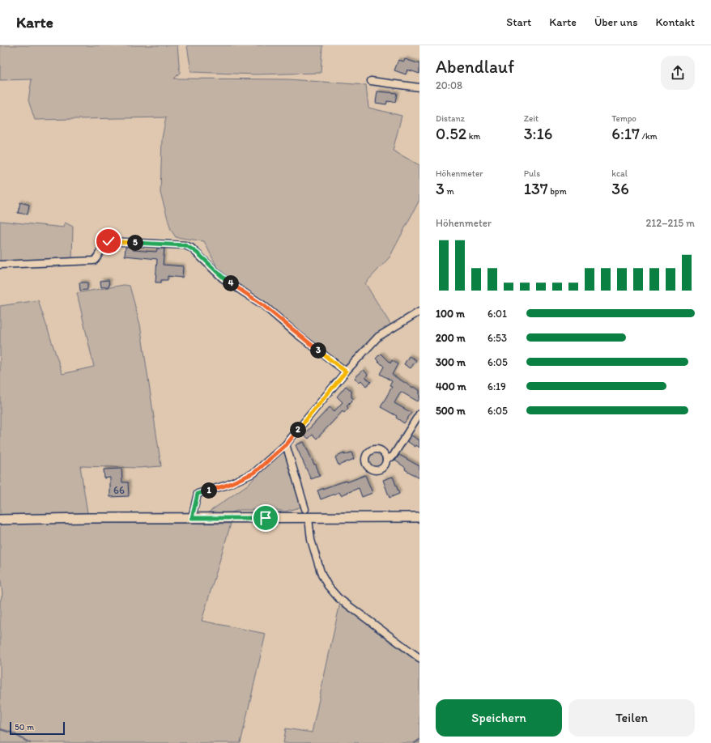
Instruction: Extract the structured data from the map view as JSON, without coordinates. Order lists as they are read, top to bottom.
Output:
{
  "house_numbers": ["66"],
  "scale_bar": "50 m",
  "page": {
    "header": "Karte",
    "nav": [
      "Start",
      "Karte",
      "Über uns",
      "Kontakt"
    ],
    "heading": ["Abendlauf", "20:08"],
    "stats": [
      ["Distanz", "0.52 km"],
      ["Zeit", "3:16"],
      ["Tempo", "6:17 /km"],
      ["Höhenmeter", "3 m"],
      ["Puls", "137 bpm"],
      ["kcal", "36"]
    ],
    "chart": ["Höhenmeter", "212–215 m"],
    "pins": [
      "5",
      "4",
      "3",
      "2",
      "1"
    ],
    "list": [
      {
        "name": "100 m",
        "note": "6:01"
      },
      {
        "name": "200 m",
        "note": "6:53"
      },
      {
        "name": "300 m",
        "note": "6:05"
      },
      {
        "name": "400 m",
        "note": "6:19"
      },
      {
        "name": "500 m",
        "note": "6:05"
      }
    ],
    "buttons": ["Speichern", "Teilen"],
    "scale": "50 m"
  }
}
